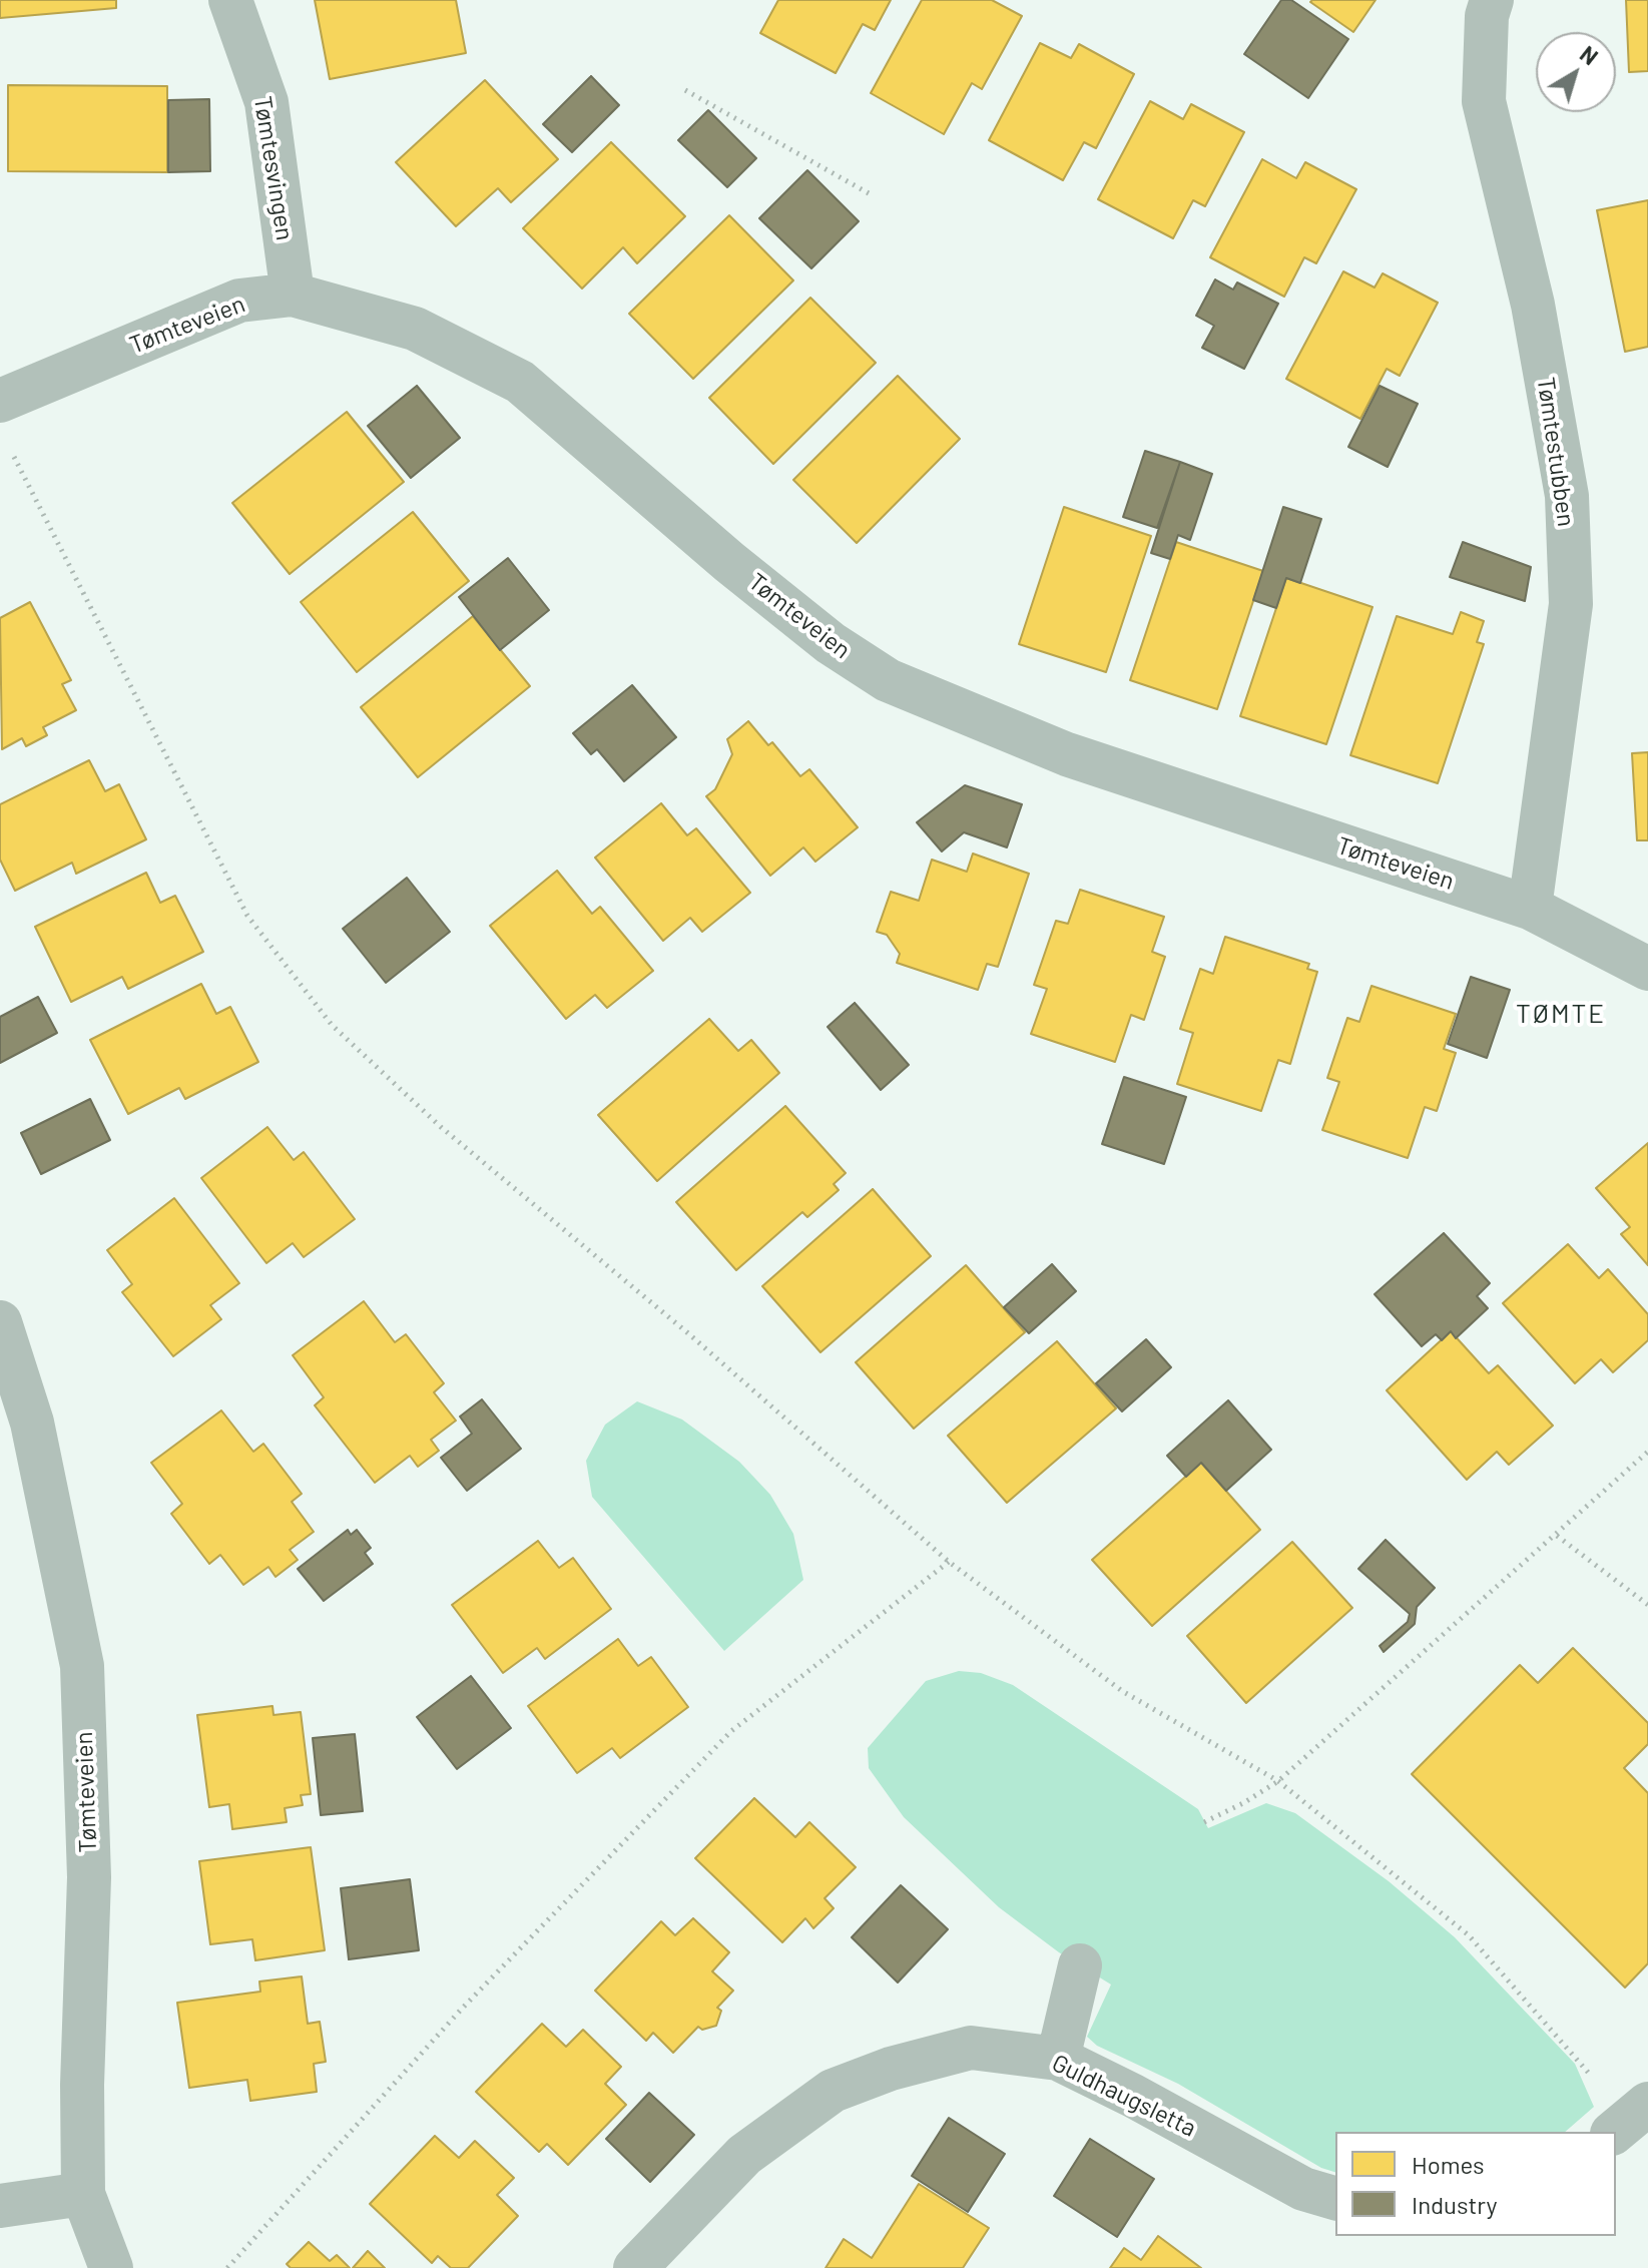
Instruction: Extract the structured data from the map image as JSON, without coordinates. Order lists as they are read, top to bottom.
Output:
{
  "streets": {
    "street": [
      "Tømtesvingen",
      "Tømteveien",
      "Tømtestubben",
      "Guldhaugsletta"
    ]
  },
  "crossings": [
    ["Tømtesvingen", "Tømteveien"],
    ["Tømteveien", "Tømtestubben"]
  ],
  "districts": ["TØMTE"],
  "legend": ["Homes", "Industry"],
  "north": "top right"
}
